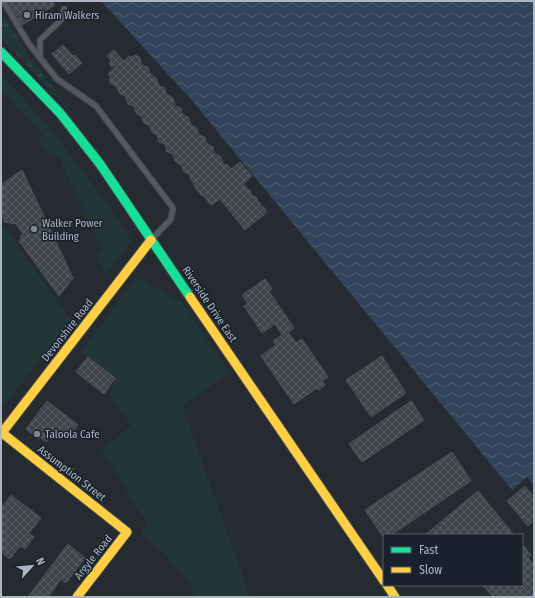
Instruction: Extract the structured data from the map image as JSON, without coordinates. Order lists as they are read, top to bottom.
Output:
{
  "streets": {
    "main road": [
      "Riverside Drive East",
      "Devonshire Road",
      "Assumption Street",
      "Argyle Road"
    ]
  },
  "crossings": [
    ["Riverside Drive East", "Devonshire Road"],
    ["Devonshire Road", "Assumption Street"],
    ["Assumption Street", "Argyle Road"]
  ],
  "places": ["Hiram Walkers", "Walker Power Building", "Taloola Cafe"],
  "legend": ["Fast", "Slow"],
  "north": "top right"
}
